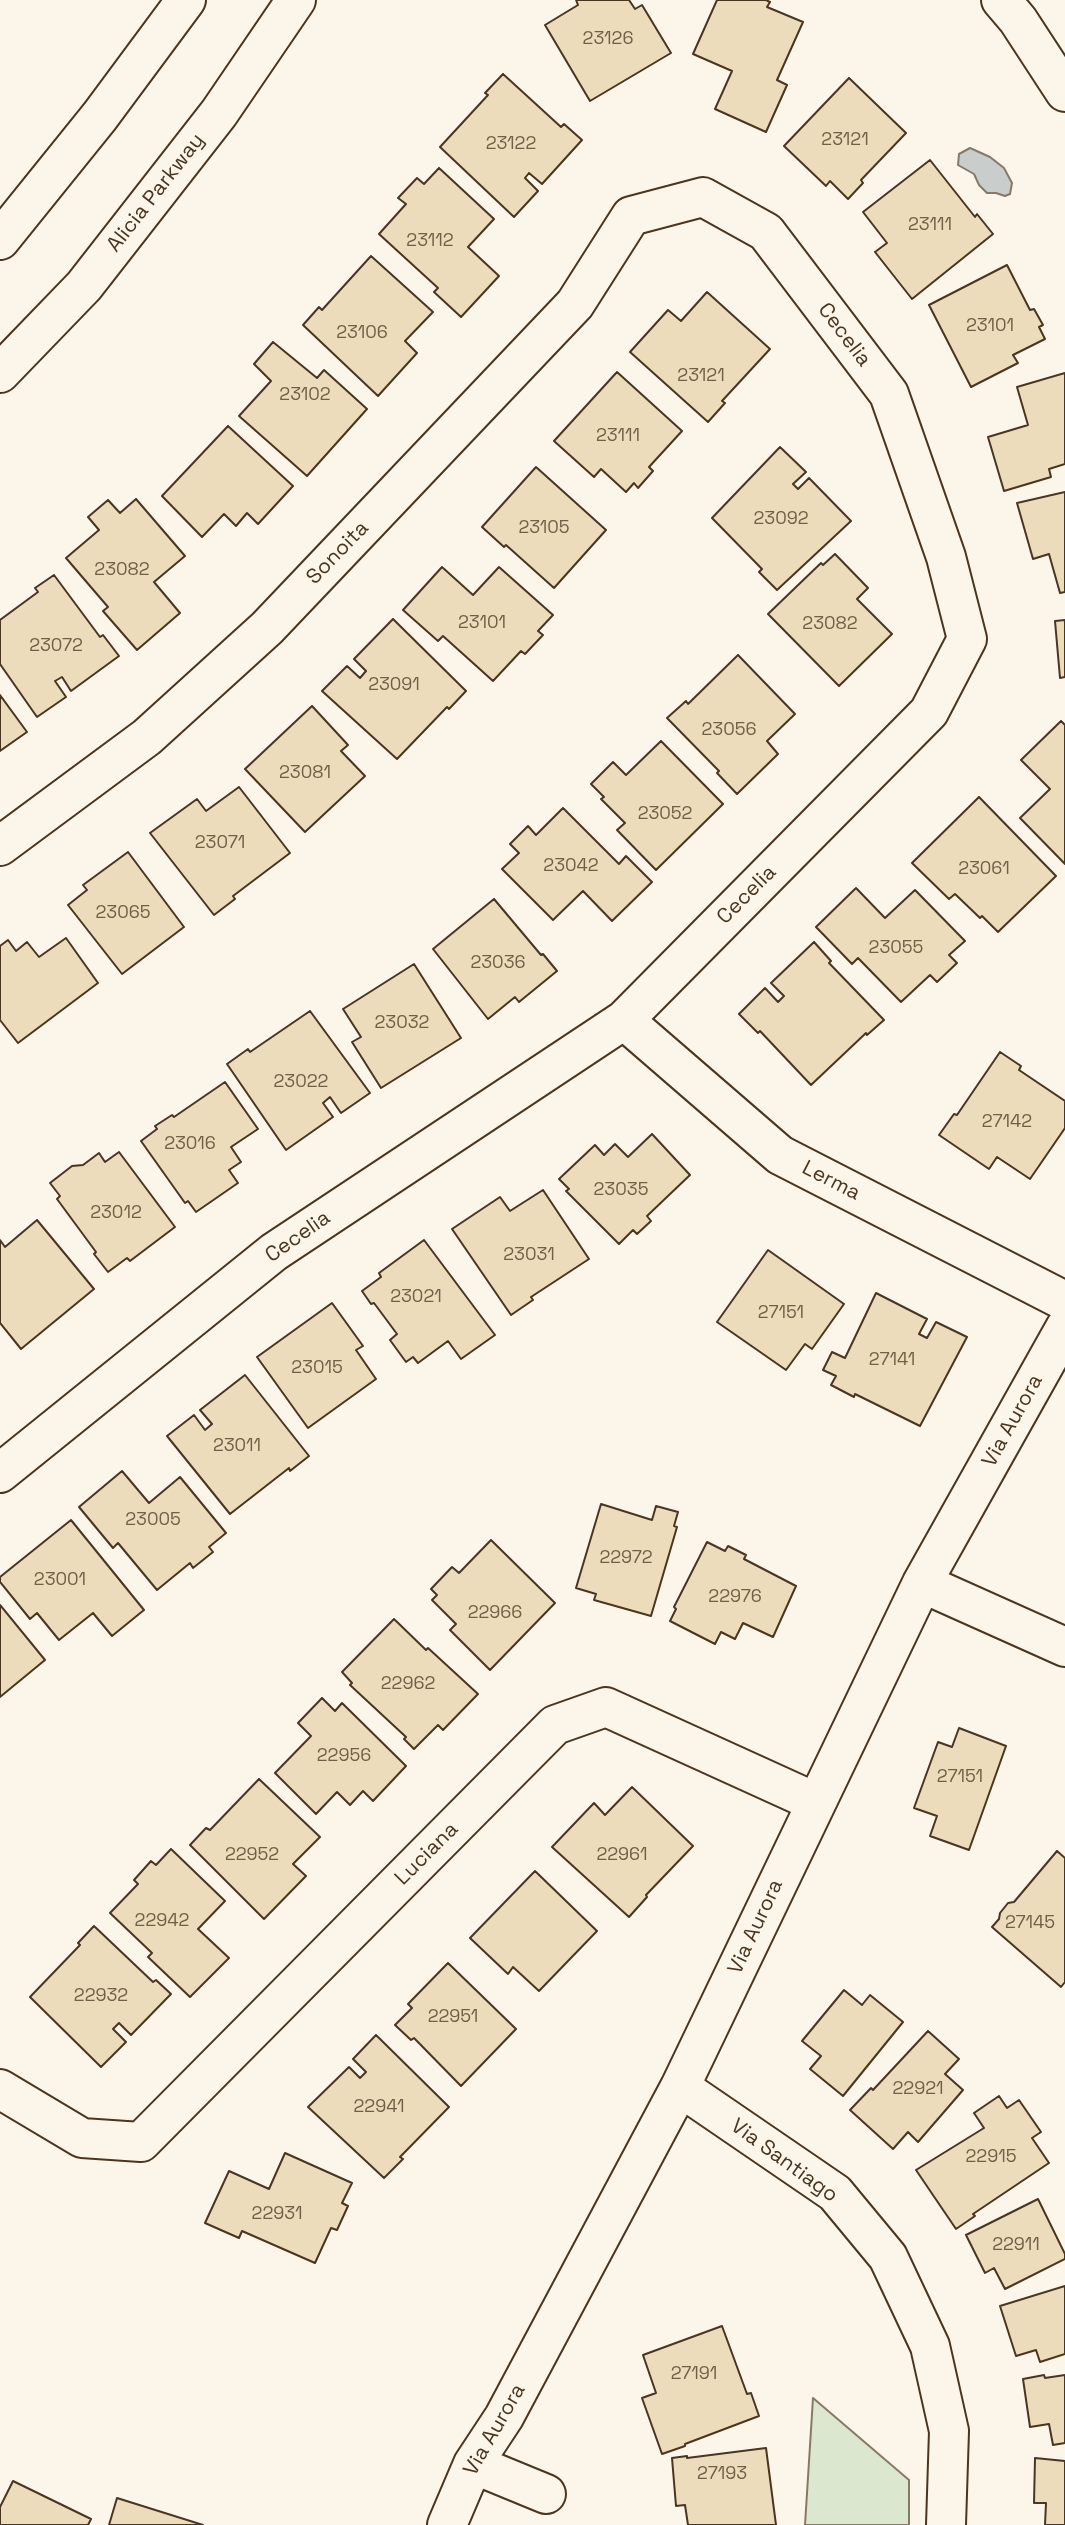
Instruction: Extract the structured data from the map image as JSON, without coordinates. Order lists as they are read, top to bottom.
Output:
{
  "streets": {
    "street": [
      "Alicia Parkway",
      "Cecelia",
      "Sonoita",
      "Lerma",
      "Via Aurora",
      "Luciana",
      "Via Santiago"
    ]
  },
  "crossings": [
    ["Cecelia", "Sonoita"],
    ["Cecelia", "Lerma"],
    ["Via Aurora", "Luciana"],
    ["Via Aurora", "Via Santiago"]
  ],
  "house_numbers": [
    "23126",
    "23121",
    "23122",
    "23111",
    "23112",
    "23101",
    "23106",
    "23121",
    "23102",
    "23111",
    "23092",
    "23105",
    "23082",
    "23101",
    "23082",
    "23072",
    "23091",
    "23056",
    "23081",
    "23052",
    "23071",
    "23042",
    "23061",
    "23065",
    "23055",
    "23036",
    "23032",
    "23022",
    "27142",
    "23016",
    "23035",
    "23012",
    "23031",
    "23021",
    "27151",
    "27141",
    "23015",
    "23011",
    "23005",
    "22972",
    "23001",
    "22976",
    "22966",
    "22962",
    "22956",
    "27151",
    "22952",
    "22961",
    "22942",
    "27145",
    "22932",
    "22951",
    "22921",
    "22941",
    "22915",
    "22931",
    "22911",
    "27191",
    "27193"
  ]
}
